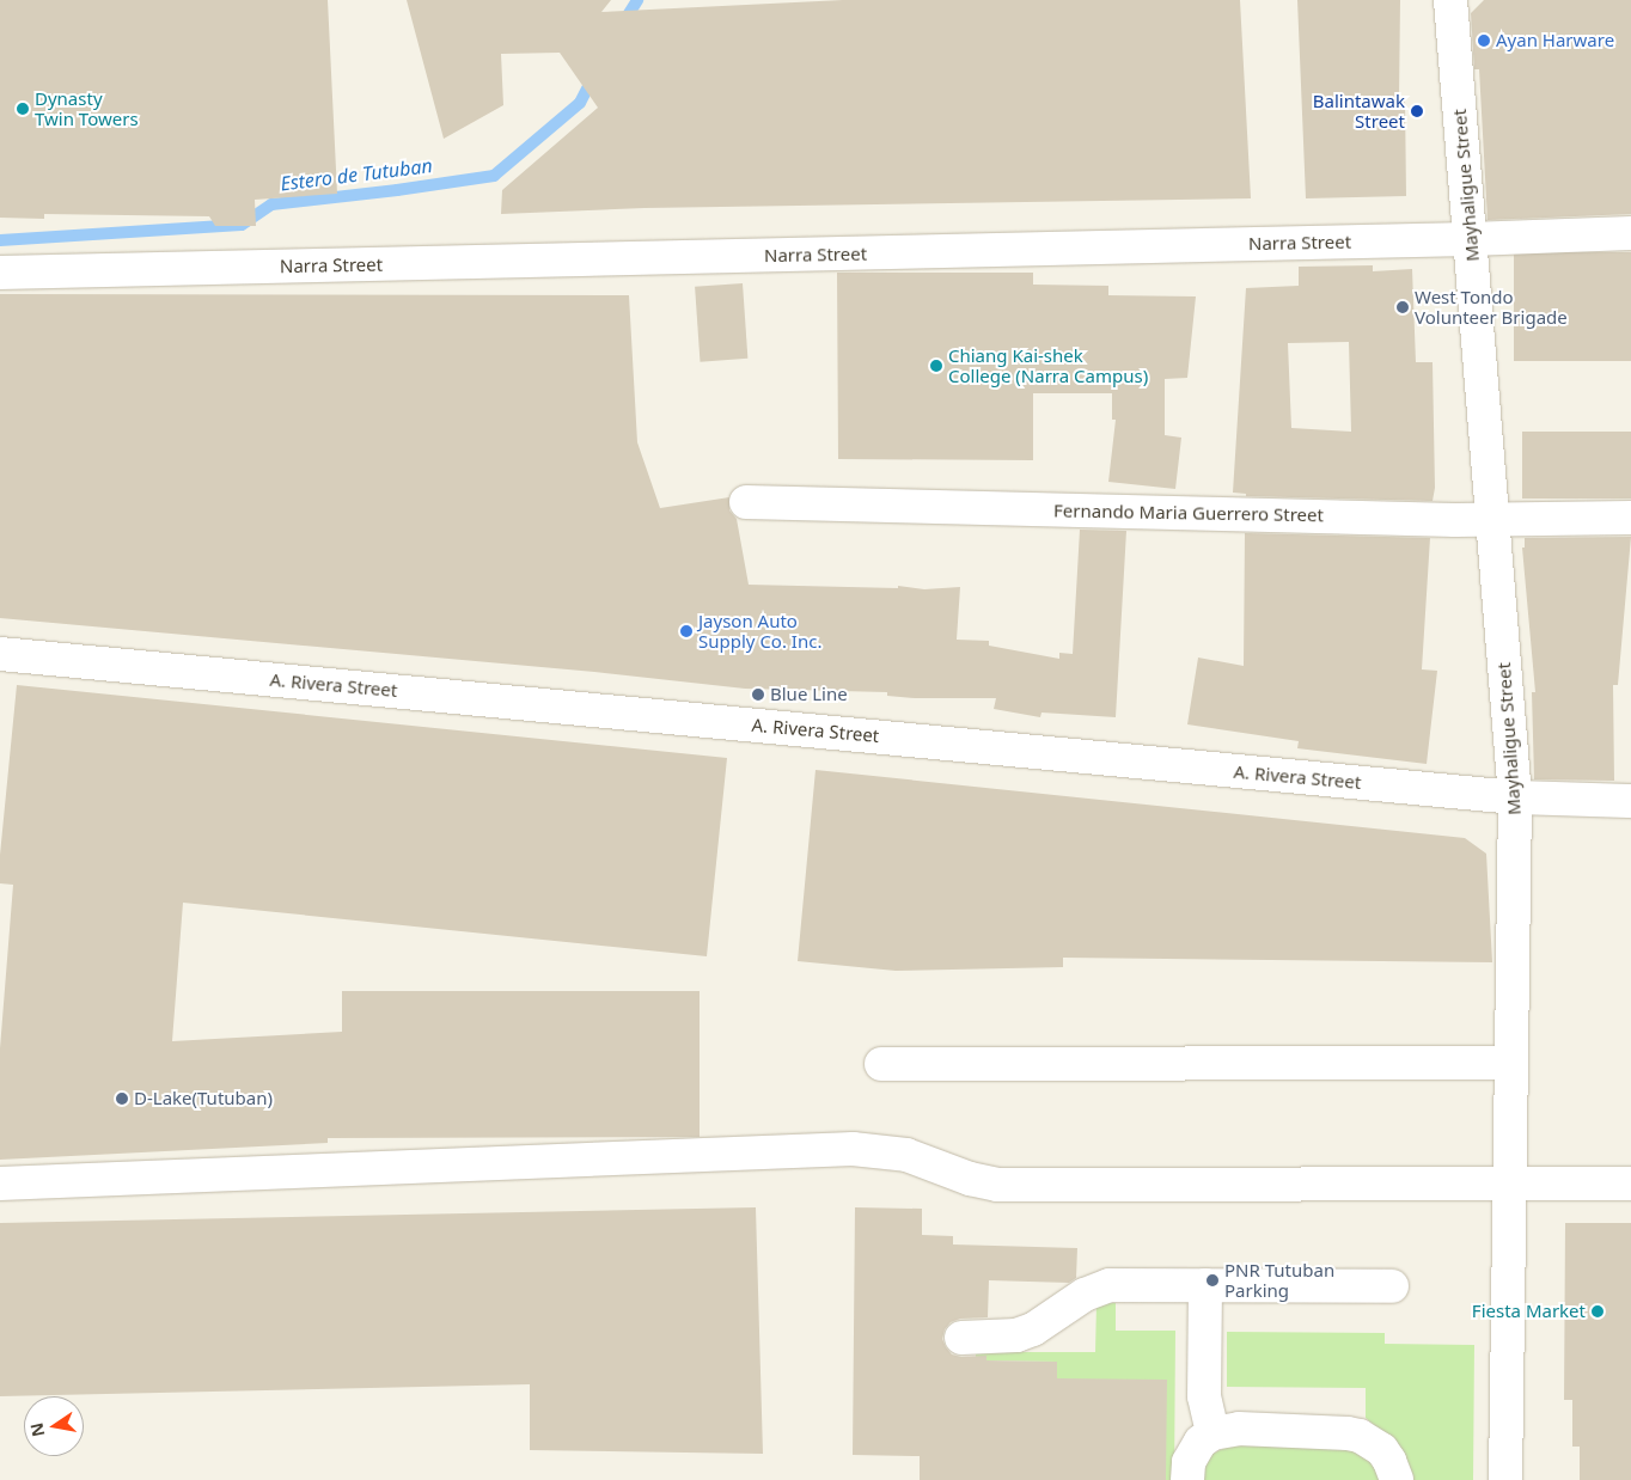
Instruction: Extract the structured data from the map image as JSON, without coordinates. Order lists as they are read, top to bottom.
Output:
{
  "streets": {
    "street": [
      "Mayhaligue Street",
      "Narra Street",
      "Fernando Maria Guerrero Street",
      "A. Rivera Street"
    ]
  },
  "crossings": [
    ["Mayhaligue Street", "Narra Street"],
    ["Mayhaligue Street", "Fernando Maria Guerrero Street"],
    ["Mayhaligue Street", "A. Rivera Street"]
  ],
  "water": ["Estero de Tutuban"],
  "places": [
    "Ayan Harware",
    "Dynasty Twin Towers",
    "Balintawak Street",
    "West Tondo Volunteer Brigade",
    "Chiang Kai-shek College (Narra Campus)",
    "Jayson Auto Supply Co. Inc.",
    "Blue Line",
    "D-Lake(Tutuban)",
    "PNR Tutuban Parking",
    "Fiesta Market"
  ],
  "north": "left"
}
